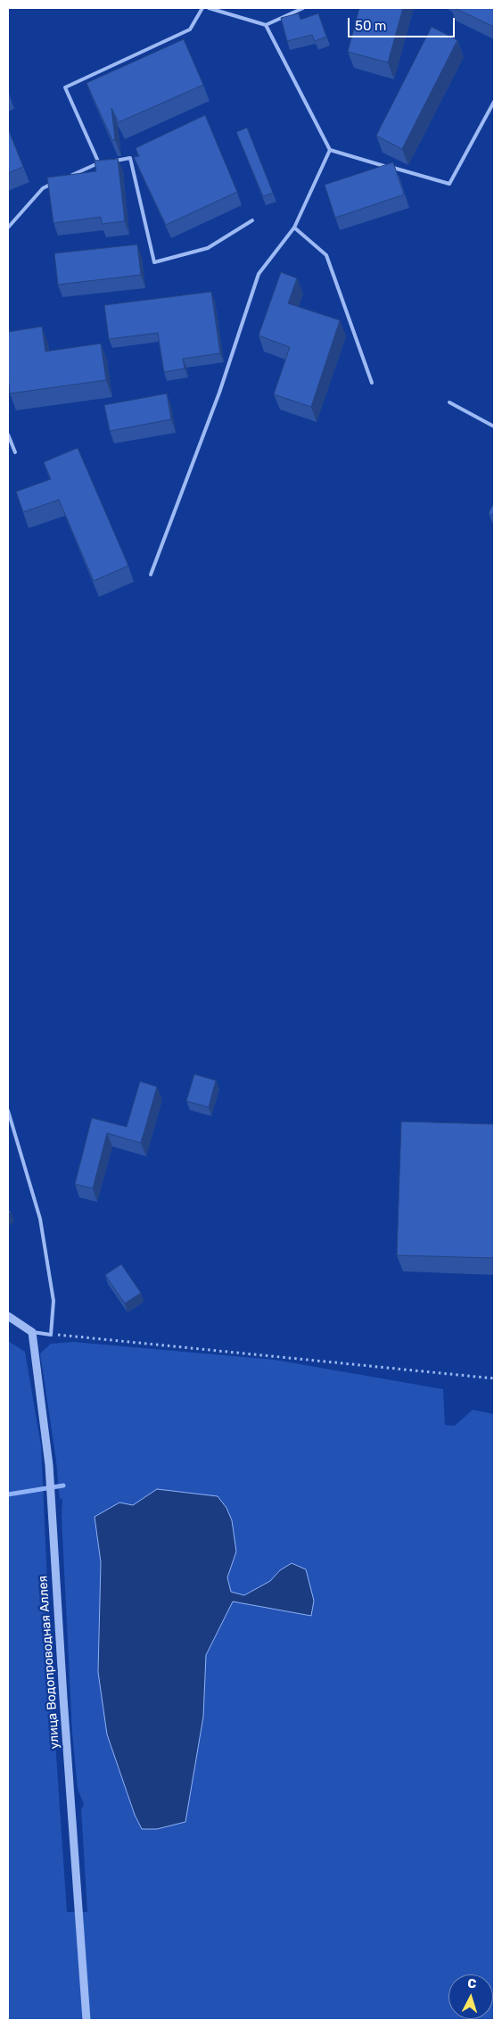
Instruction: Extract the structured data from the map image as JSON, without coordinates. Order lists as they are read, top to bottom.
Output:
{
  "streets": {
    "street": ["улица Водопроводная Аллея"]
  },
  "scale_bar": "50 m",
  "north": "top"
}
